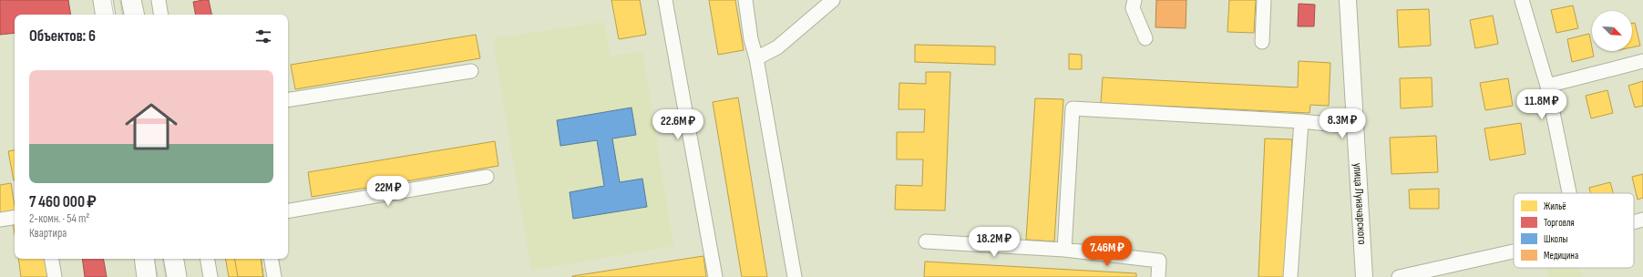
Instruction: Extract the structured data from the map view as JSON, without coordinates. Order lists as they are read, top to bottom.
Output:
{
  "streets": {
    "street": ["улица Луначарского"]
  },
  "legend": [
    "Жильё",
    "Торговля",
    "Школы",
    "Медицина"
  ],
  "north": "bottom right",
  "page": {
    "heading": "Объектов: 6",
    "list": [
      {
        "name": "7 460 000 ₽",
        "note": "2-комн. · 54 m² · Квартира"
      }
    ],
    "price": [
      "11.8M ₽",
      "8.3M ₽",
      "22.6M ₽",
      "22M ₽",
      "18.2M ₽",
      "7.46M ₽"
    ]
  }
}
